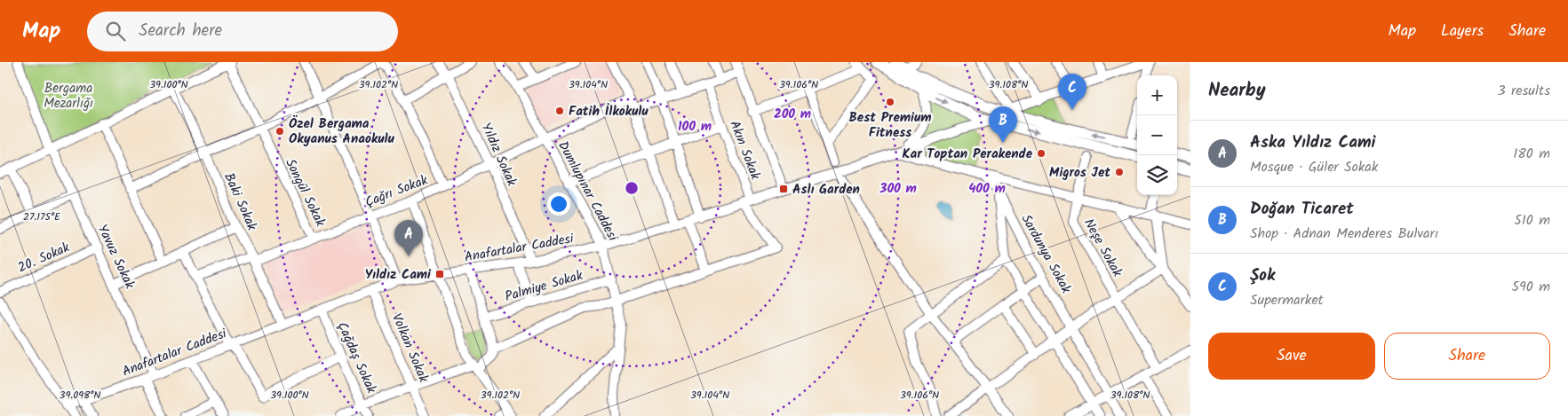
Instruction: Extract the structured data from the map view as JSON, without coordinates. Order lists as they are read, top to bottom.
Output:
{
  "streets": {
    "street": [
      "Akın Sokak",
      "Yıldız Sokak",
      "Çağrı Sokak",
      "Dumlupınar Caddesi",
      "Songül Sokak",
      "Baki Sokak",
      "Anafartalar Caddesi",
      "Neşe Sokak",
      "Sardunya Sokak",
      "Yavuz Sokak",
      "20. Sokak",
      "Palmiye Sokak",
      "Volkan Sokak",
      "Çağdaş Sokak"
    ]
  },
  "crossings": [
    ["Akın Sokak", "Anafartalar Caddesi"],
    ["Yıldız Sokak", "Çağrı Sokak"],
    ["Yıldız Sokak", "Anafartalar Caddesi"],
    ["Çağrı Sokak", "Dumlupınar Caddesi"],
    ["Çağrı Sokak", "Songül Sokak"],
    ["Çağrı Sokak", "Baki Sokak"],
    ["Dumlupınar Caddesi", "Anafartalar Caddesi"],
    ["Dumlupınar Caddesi", "Palmiye Sokak"],
    ["Baki Sokak", "Anafartalar Caddesi"],
    ["Anafartalar Caddesi", "Yavuz Sokak"],
    ["Anafartalar Caddesi", "Volkan Sokak"],
    ["Anafartalar Caddesi", "Çağdaş Sokak"],
    ["Yavuz Sokak", "20. Sokak"]
  ],
  "parks": ["Bergama Mezarlığı"],
  "places": {
    "other": [
      "Best Premium Fitness",
      "Fatih İlkokulu",
      "Özel Bergama Okyanus Anaokulu",
      "Kar Toptan Perakende",
      "Migros Jet"
    ],
    "transit": ["Aslı Garden", "Yıldız Cami"]
  },
  "page": {
    "header": "Map",
    "search": "Search here",
    "nav": ["Map", "Layers", "Share"],
    "heading": ["Nearby", "3 results"],
    "pins": ["C", "B", "A"],
    "map_buttons": ["+", "−"],
    "list": [
      {
        "mark": "A",
        "name": "Aska Yıldız Cami",
        "note": "Mosque · Güler Sokak",
        "value": "180 m"
      },
      {
        "mark": "B",
        "name": "Doğan Ticaret",
        "note": "Shop · Adnan Menderes Bulvarı",
        "value": "510 m"
      },
      {
        "mark": "C",
        "name": "Şok",
        "note": "Supermarket",
        "value": "590 m"
      }
    ],
    "buttons": ["Save", "Share"]
  },
  "coordinates": [
    "39.106°N",
    "39.100°N",
    "39.102°N",
    "39.104°N",
    "39.108°N",
    "27.175°E",
    "39.098°N"
  ],
  "rings": [
    "200 m",
    "100 m",
    "300 m",
    "400 m"
  ]
}
